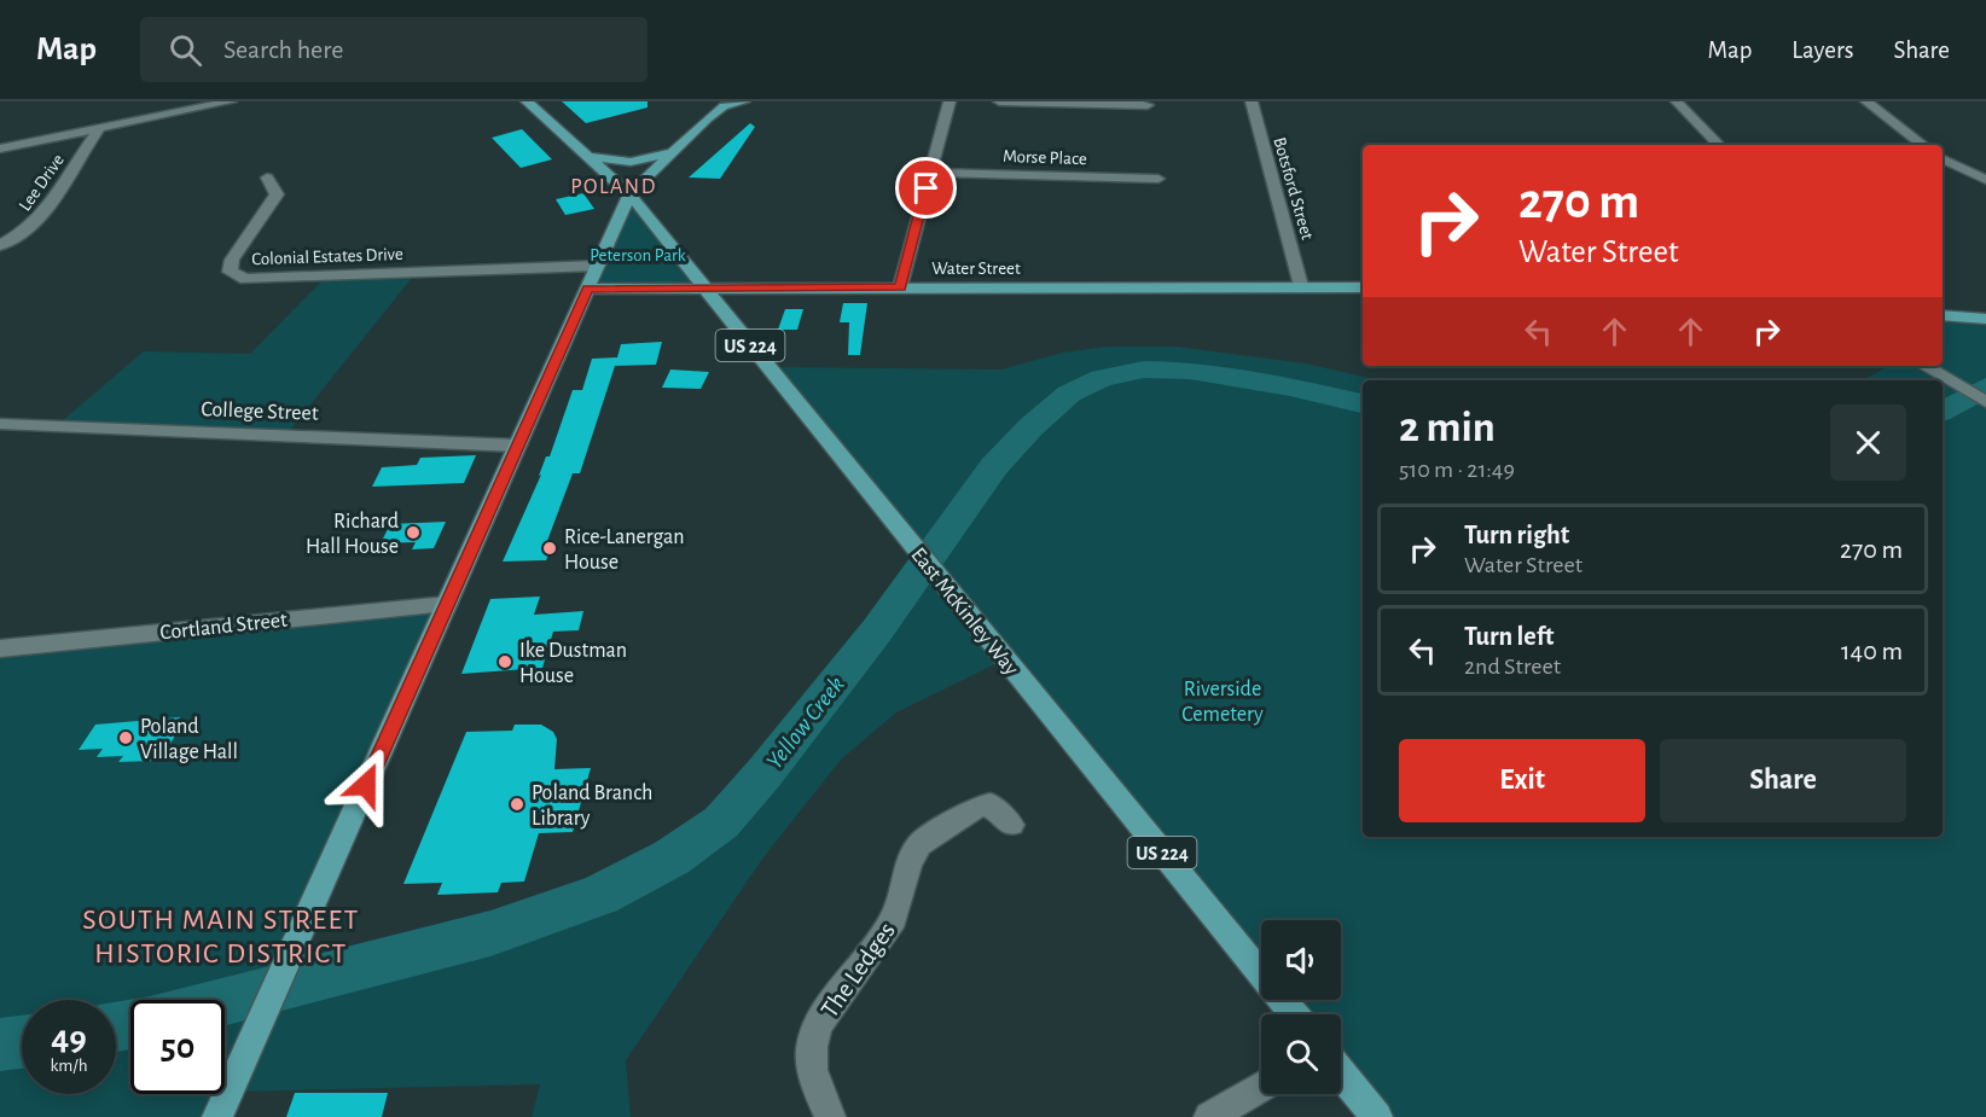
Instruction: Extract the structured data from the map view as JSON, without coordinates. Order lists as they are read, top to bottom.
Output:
{
  "streets": {
    "main road": ["Water Street", "US 224", "East McKinley Way"],
    "street": [
      "Morse Place",
      "Lee Drive",
      "Botsford Street",
      "Colonial Estates Drive",
      "College Street",
      "Cortland Street",
      "The Ledges"
    ]
  },
  "crossings": [
    ["Botsford Street", "Water Street"],
    ["Colonial Estates Drive", "Water Street"],
    ["Water Street", "East McKinley Way"],
    ["US 224", "East McKinley Way"]
  ],
  "districts": ["POLAND", "SOUTH MAIN STREET HISTORIC DISTRICT"],
  "water": ["Yellow Creek"],
  "parks": ["Peterson Park", "Riverside Cemetery"],
  "places": [
    "Richard Hall House",
    "Rice-Lanergan House",
    "Ike Dustman House",
    "Poland Village Hall",
    "Poland Branch Library"
  ],
  "page": {
    "header": "Map",
    "search": "Search here",
    "nav": ["Map", "Layers", "Share"],
    "turn": ["270 m", "Water Street"],
    "heading": ["2 min", "510 m · 21:49"],
    "list": [
      {
        "name": "Turn right",
        "note": "Water Street",
        "value": "270 m"
      },
      {
        "name": "Turn left",
        "note": "2nd Street",
        "value": "140 m"
      }
    ],
    "buttons": ["Exit", "Share"],
    "speed": "49 km/h",
    "limit": "50"
  }
}
